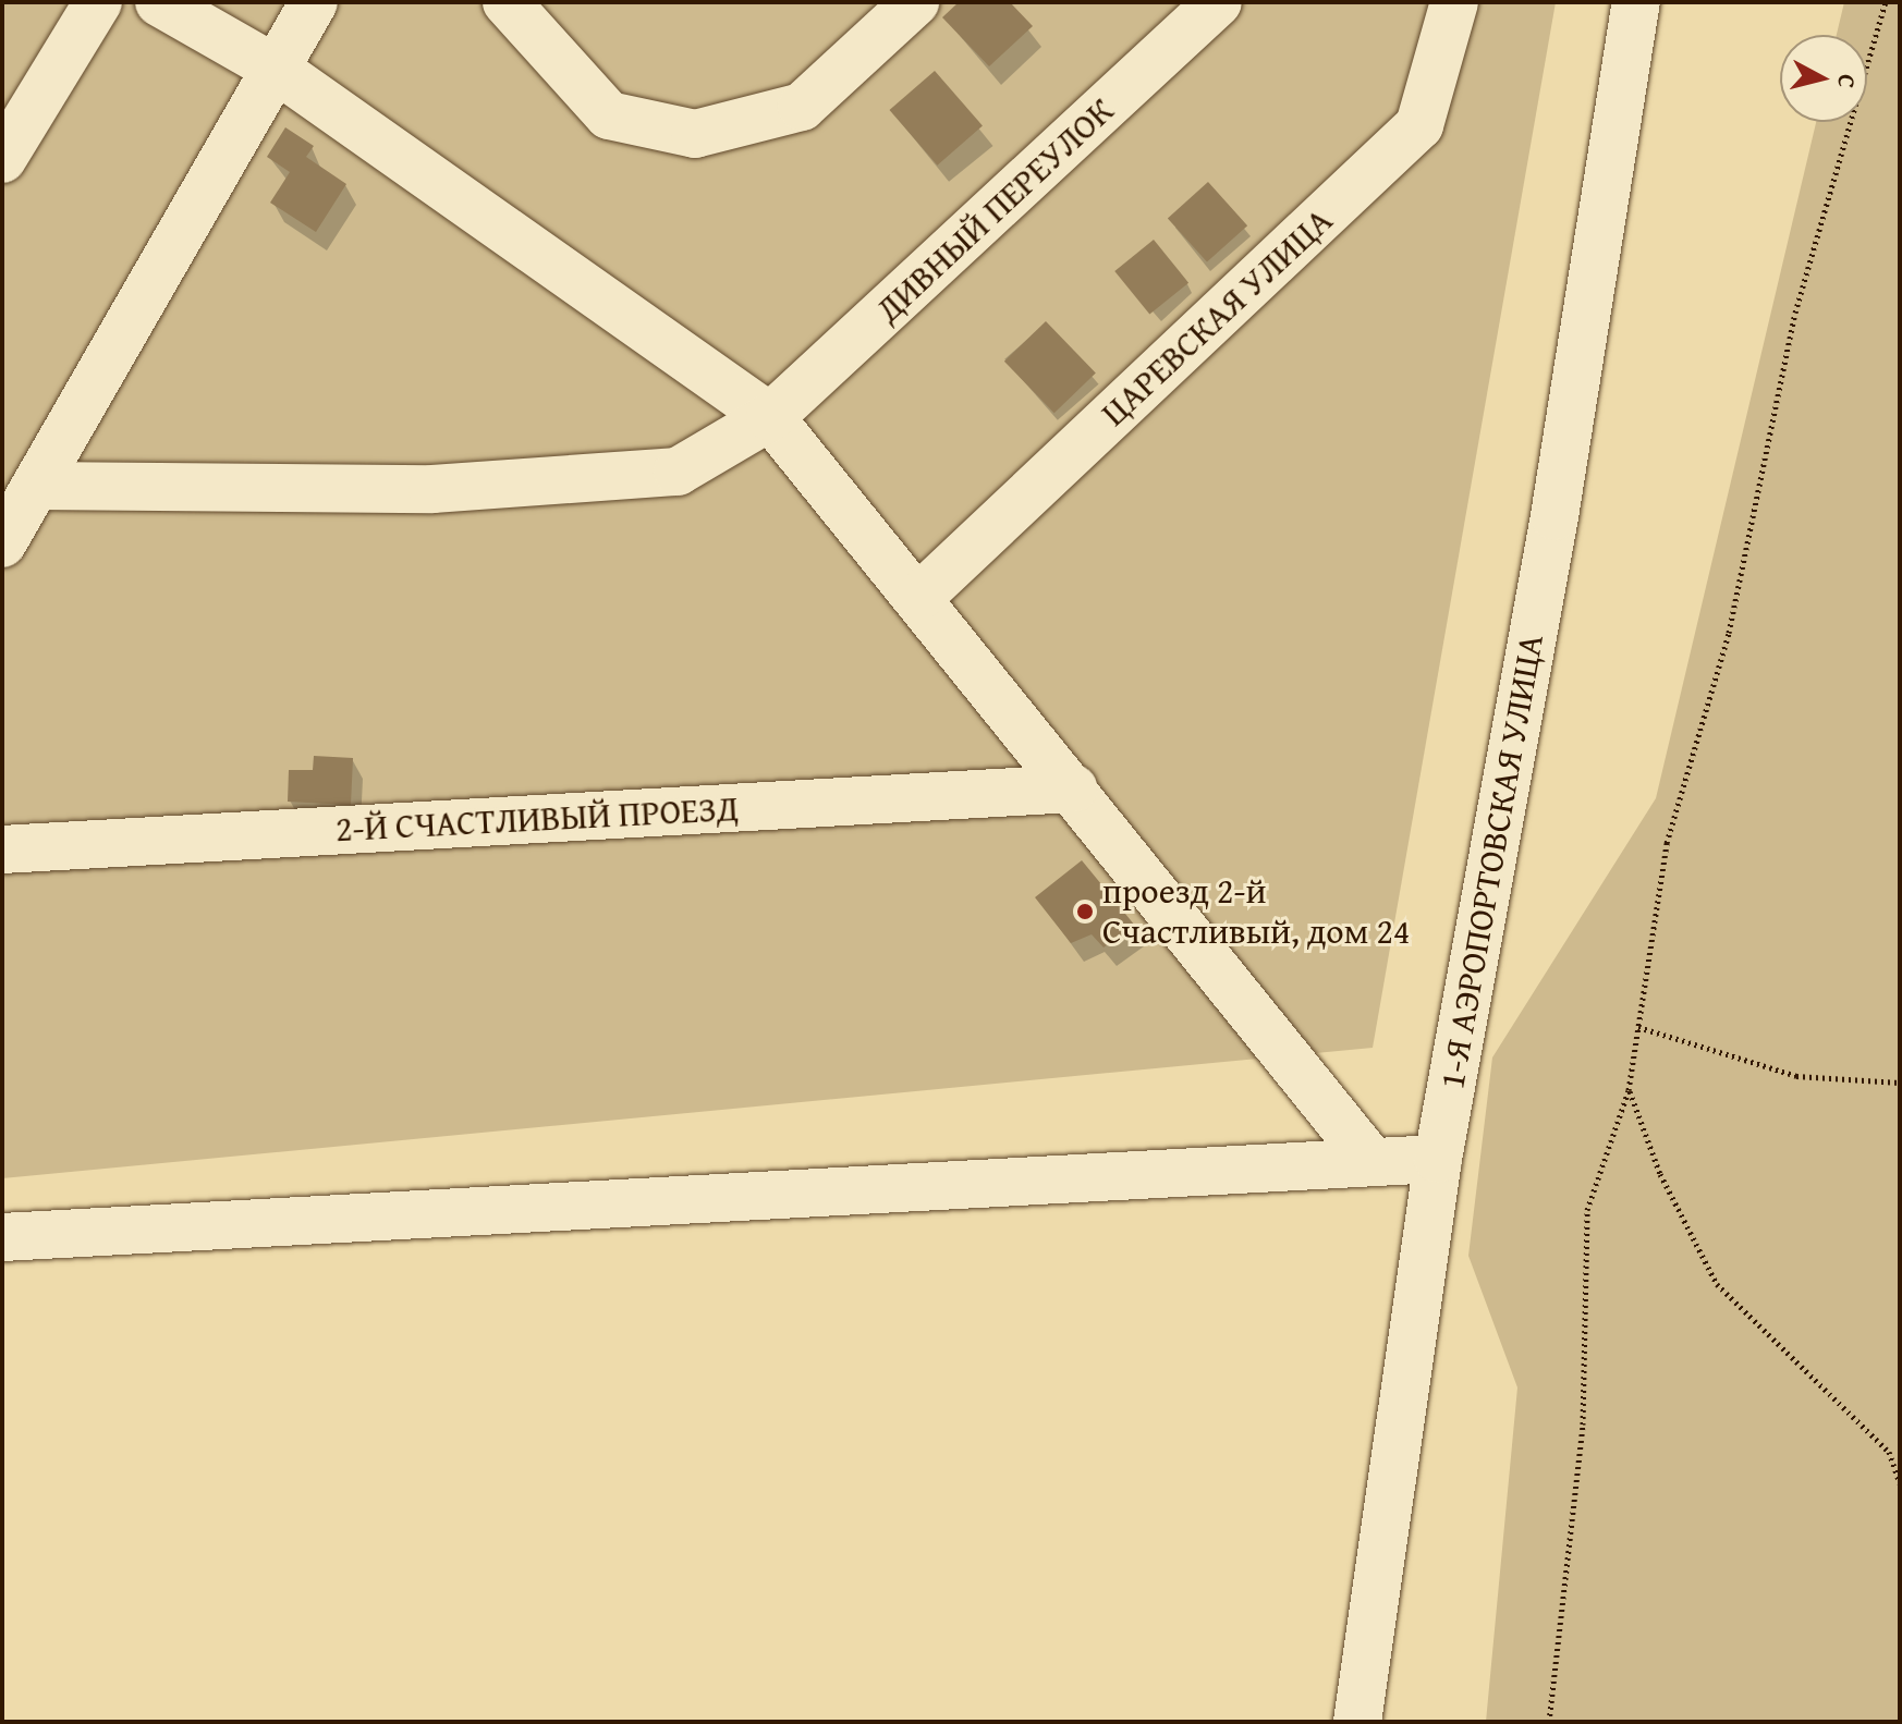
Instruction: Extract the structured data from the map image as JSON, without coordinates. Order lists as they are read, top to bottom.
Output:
{
  "streets": {
    "street": [
      "ДИВНЫЙ ПЕРЕУЛОК",
      "ЦАРЕВСКАЯ УЛИЦА",
      "2-Й СЧАСТЛИВЫЙ ПРОЕЗД",
      "1-Я АЭРОПОРТОВСКАЯ УЛИЦА"
    ]
  },
  "places": ["проезд 2-й Счастливый, дом 24"],
  "north": "right"
}
